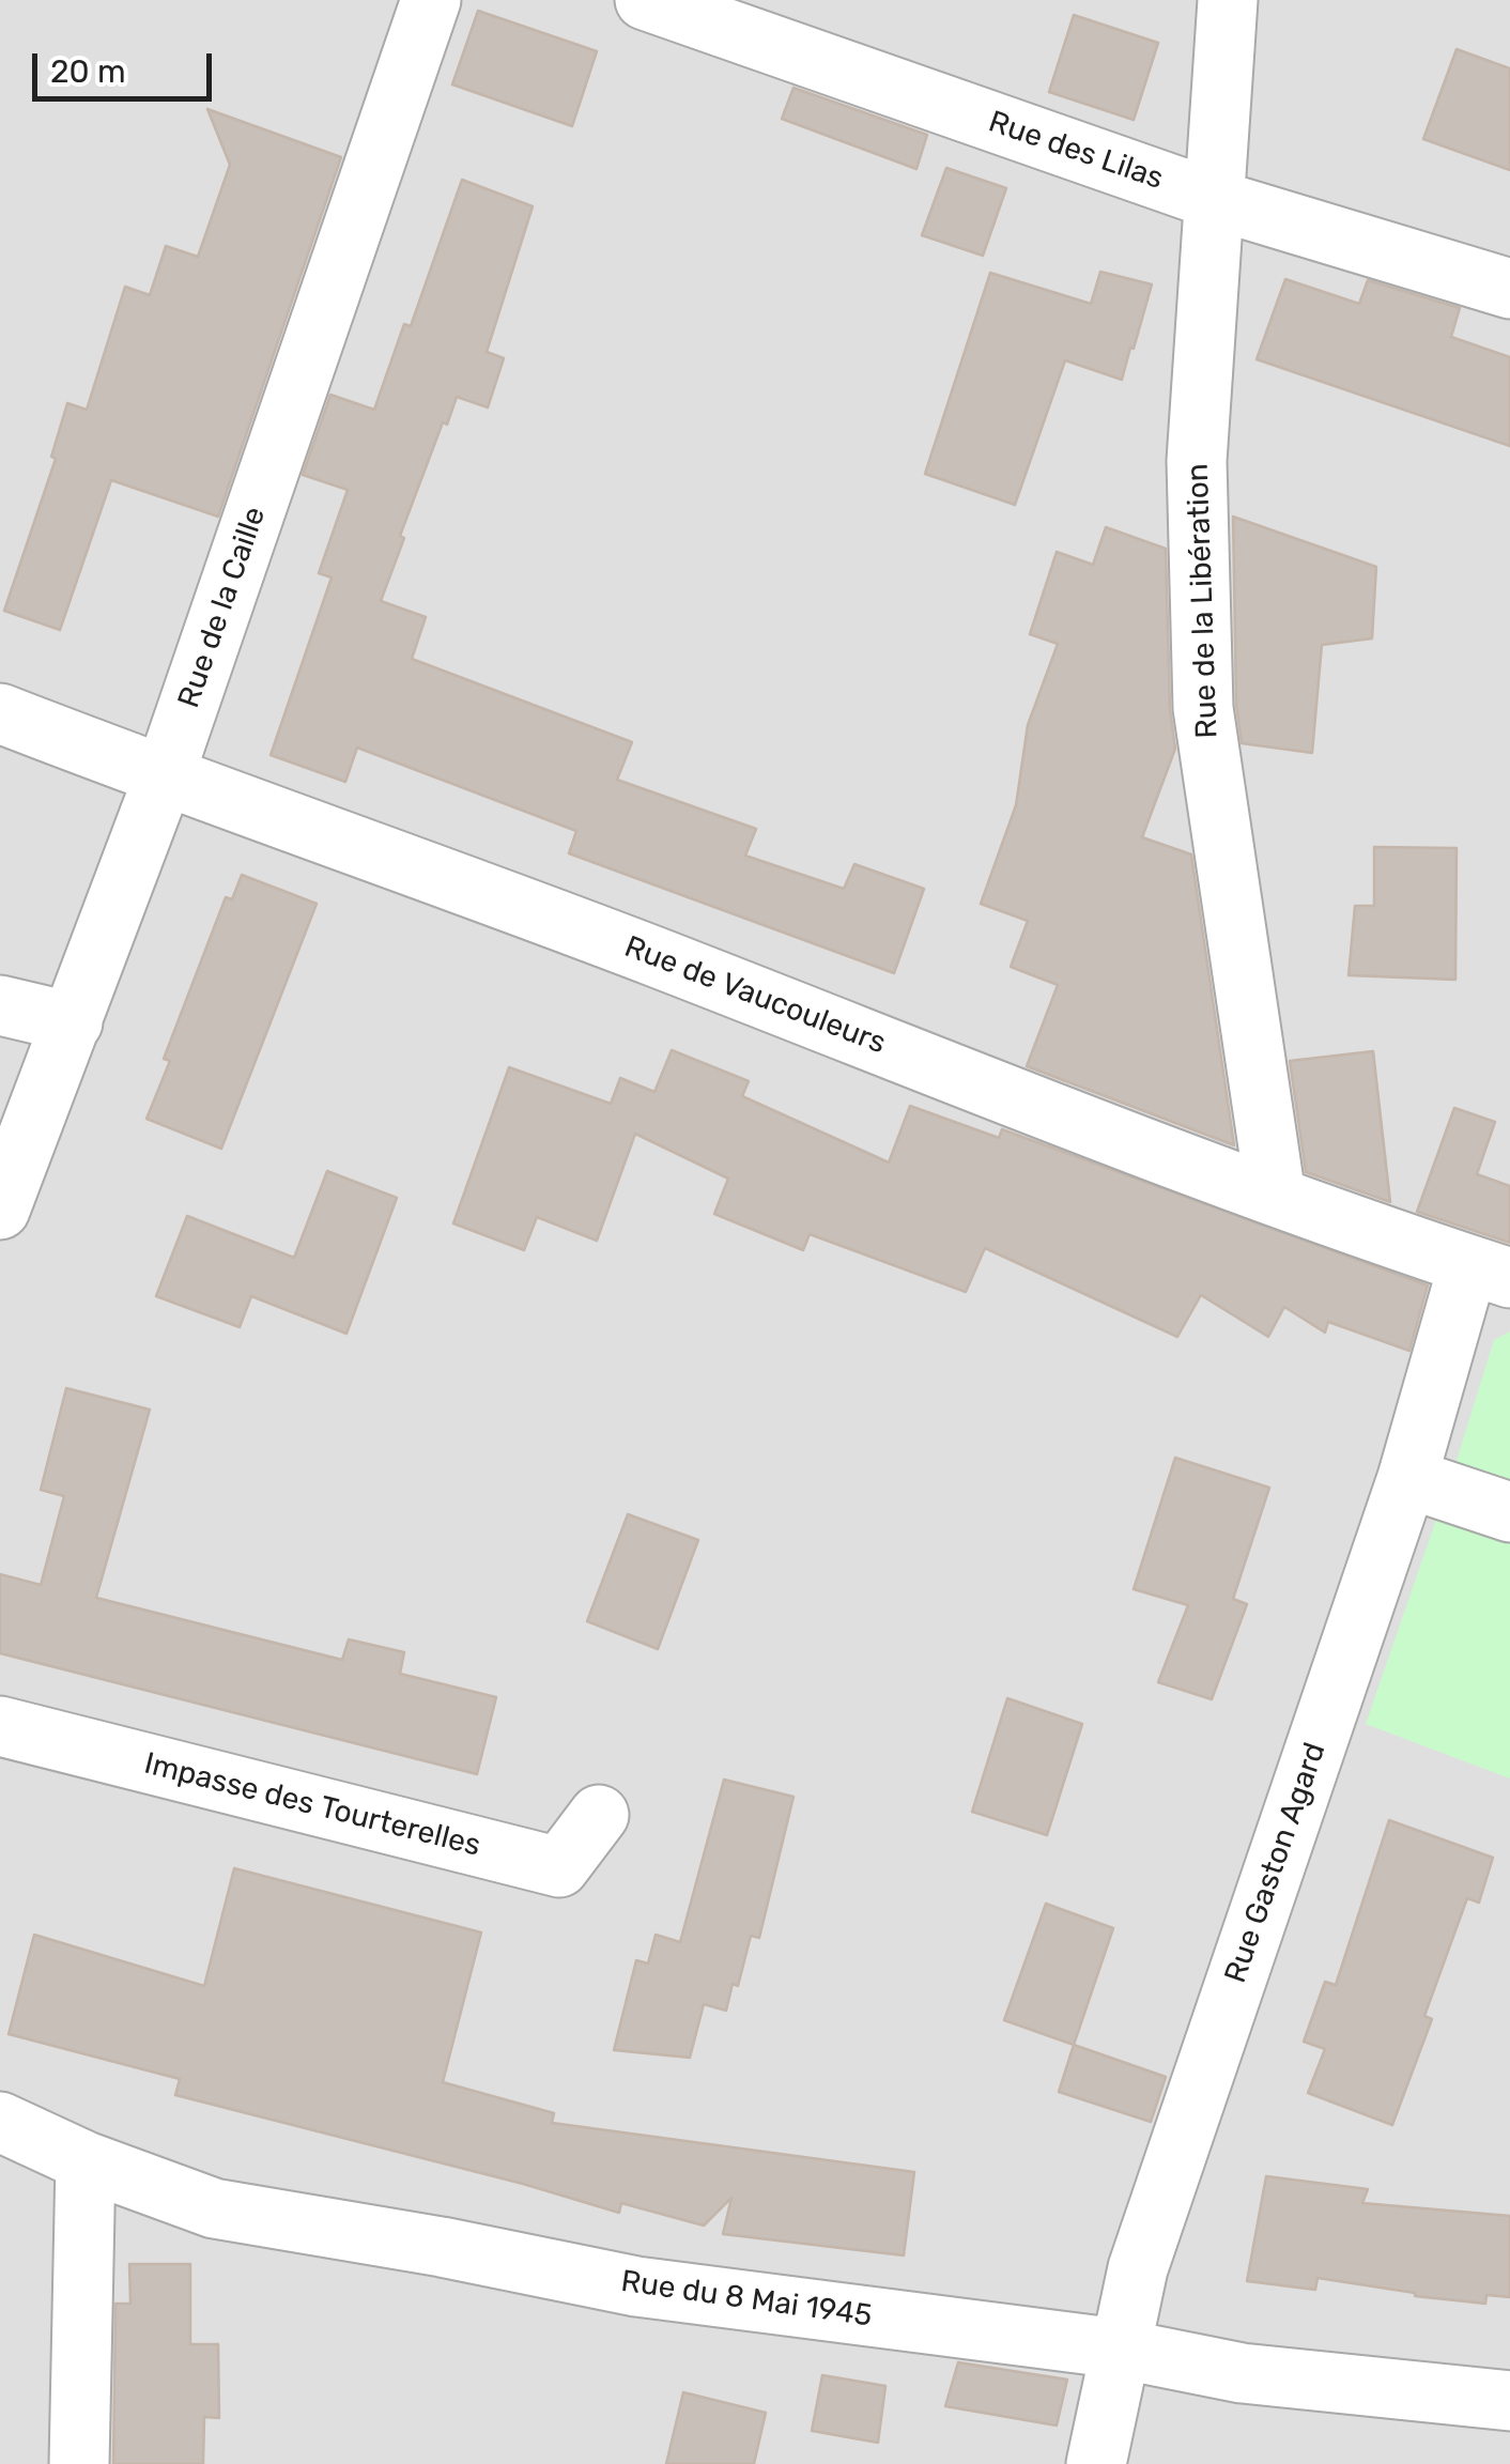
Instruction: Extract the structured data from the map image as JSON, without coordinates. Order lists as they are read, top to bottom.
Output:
{
  "streets": {
    "street": [
      "Rue des Lilas",
      "Rue de la Libération",
      "Rue de la Caille",
      "Rue de Vaucouleurs",
      "Impasse des Tourterelles",
      "Rue Gaston Agard",
      "Rue du 8 Mai 1945"
    ]
  },
  "crossings": [
    ["Rue des Lilas", "Rue de la Libération"],
    ["Rue de la Libération", "Rue de Vaucouleurs"],
    ["Rue de la Caille", "Rue de Vaucouleurs"],
    ["Rue de Vaucouleurs", "Rue Gaston Agard"],
    ["Rue Gaston Agard", "Rue du 8 Mai 1945"]
  ],
  "scale_bar": "20 m"
}
